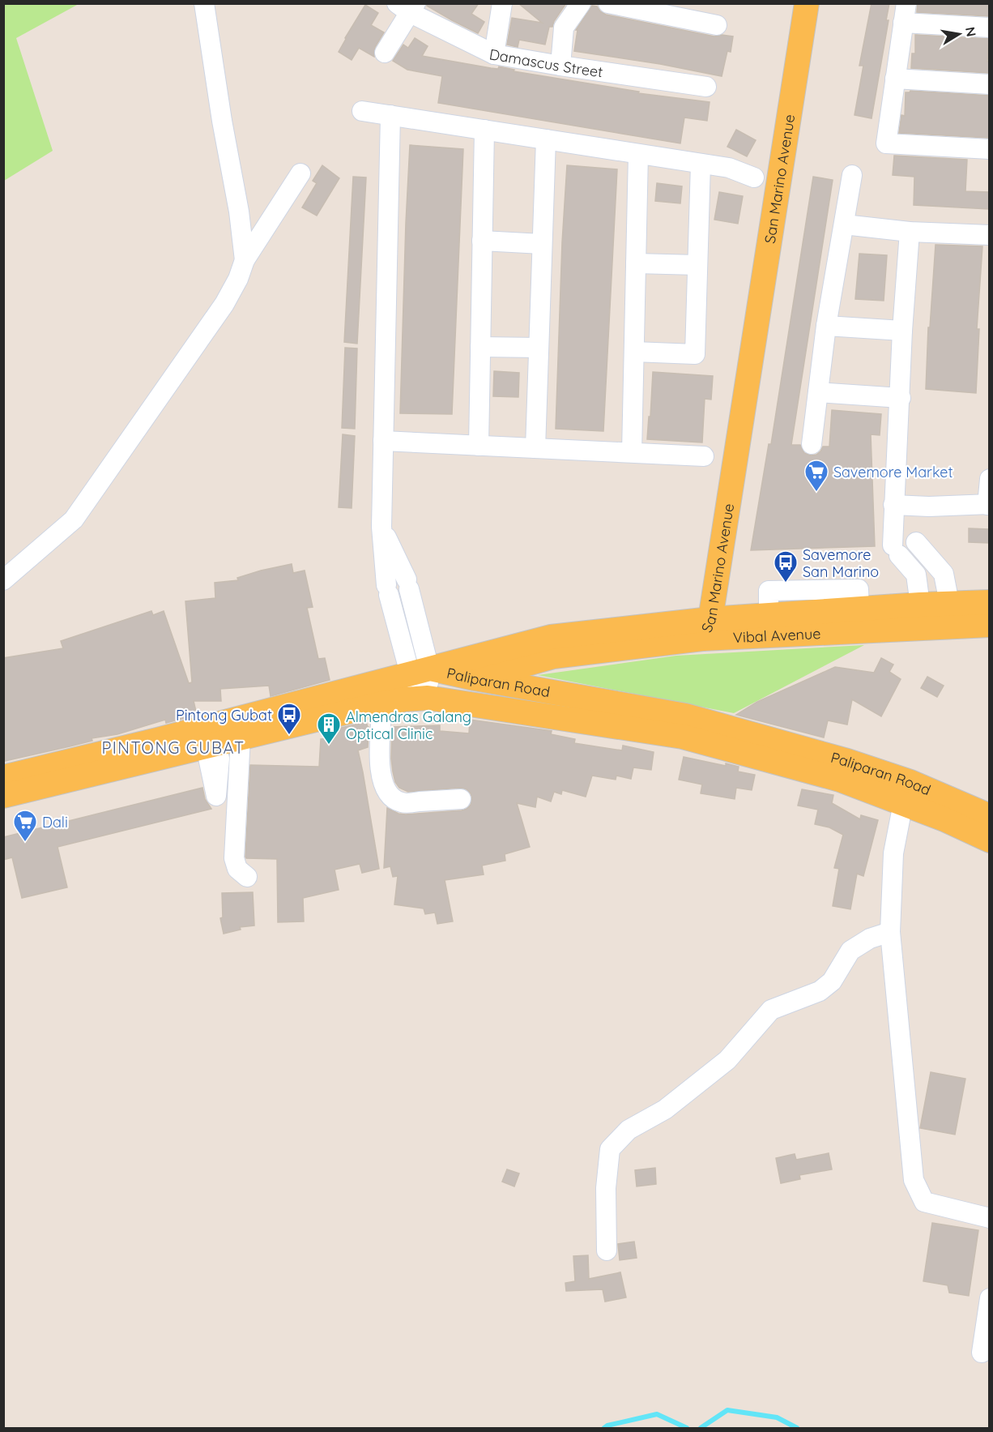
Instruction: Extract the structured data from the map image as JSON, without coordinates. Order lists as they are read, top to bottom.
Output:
{
  "streets": {
    "main road": ["San Marino Avenue", "Vibal Avenue", "Paliparan Road"],
    "street": ["Damascus Street"]
  },
  "crossings": [
    ["San Marino Avenue", "Vibal Avenue"],
    ["Vibal Avenue", "Paliparan Road"]
  ],
  "districts": ["PINTONG GUBAT"],
  "places": {
    "supermarket": ["Savemore Market", "Dali"],
    "bus stop": ["Savemore San Marino", "Pintong Gubat"],
    "building": ["Almendras Galang Optical Clinic"]
  },
  "north": "right"
}
